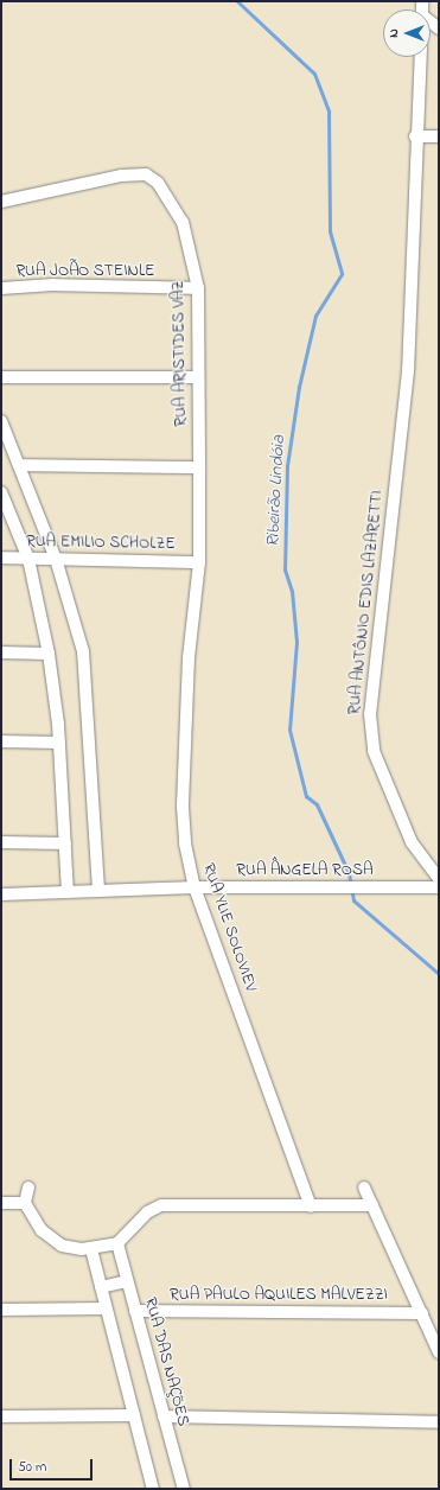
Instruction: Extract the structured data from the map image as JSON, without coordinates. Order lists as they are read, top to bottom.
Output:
{
  "streets": {
    "street": [
      "RUA JOÃO STEINLE",
      "RUA ARISTIDES VAZ",
      "RUA EMILIO SCHOLZE",
      "RUA ANTÔNIO EDIS LAZARETTI",
      "RUA ÂNGELA ROSA",
      "RUA YLIE SOLOVIEV",
      "RUA PAULO AQUILES MALVEZZI",
      "RUA DAS NAÇÕES"
    ]
  },
  "crossings": [
    ["RUA JOÃO STEINLE", "RUA ARISTIDES VAZ"],
    ["RUA ARISTIDES VAZ", "RUA EMILIO SCHOLZE"],
    ["RUA ARISTIDES VAZ", "RUA YLIE SOLOVIEV"],
    ["RUA EMILIO SCHOLZE", "RUA YLIE SOLOVIEV"],
    ["RUA ÂNGELA ROSA", "RUA YLIE SOLOVIEV"],
    ["RUA PAULO AQUILES MALVEZZI", "RUA DAS NAÇÕES"]
  ],
  "water": ["Ribeirão Lindóia"],
  "scale_bar": "50 m",
  "north": "left"
}
